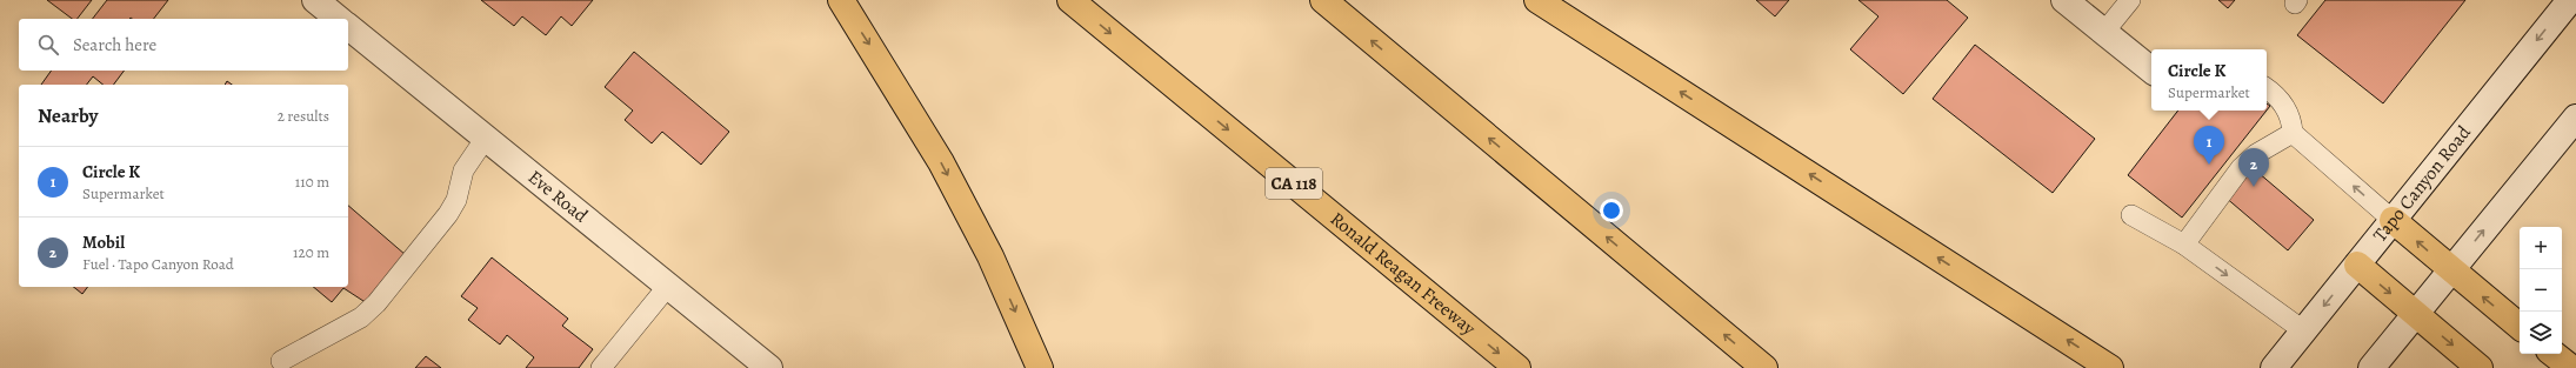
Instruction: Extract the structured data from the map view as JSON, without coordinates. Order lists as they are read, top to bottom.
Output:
{
  "streets": {
    "highway": ["CA 118", "Ronald Reagan Freeway"],
    "main road": ["Tapo Canyon Road", "Eve Road"]
  },
  "page": {
    "search": "Search here",
    "popup": ["Circle K", "Supermarket"],
    "heading": ["Nearby", "2 results"],
    "pins": ["1", "2"],
    "list": [
      {
        "mark": "1",
        "name": "Circle K",
        "note": "Supermarket",
        "value": "110 m"
      },
      {
        "mark": "2",
        "name": "Mobil",
        "note": "Fuel · Tapo Canyon Road",
        "value": "120 m"
      }
    ],
    "map_buttons": ["+", "−"]
  }
}
